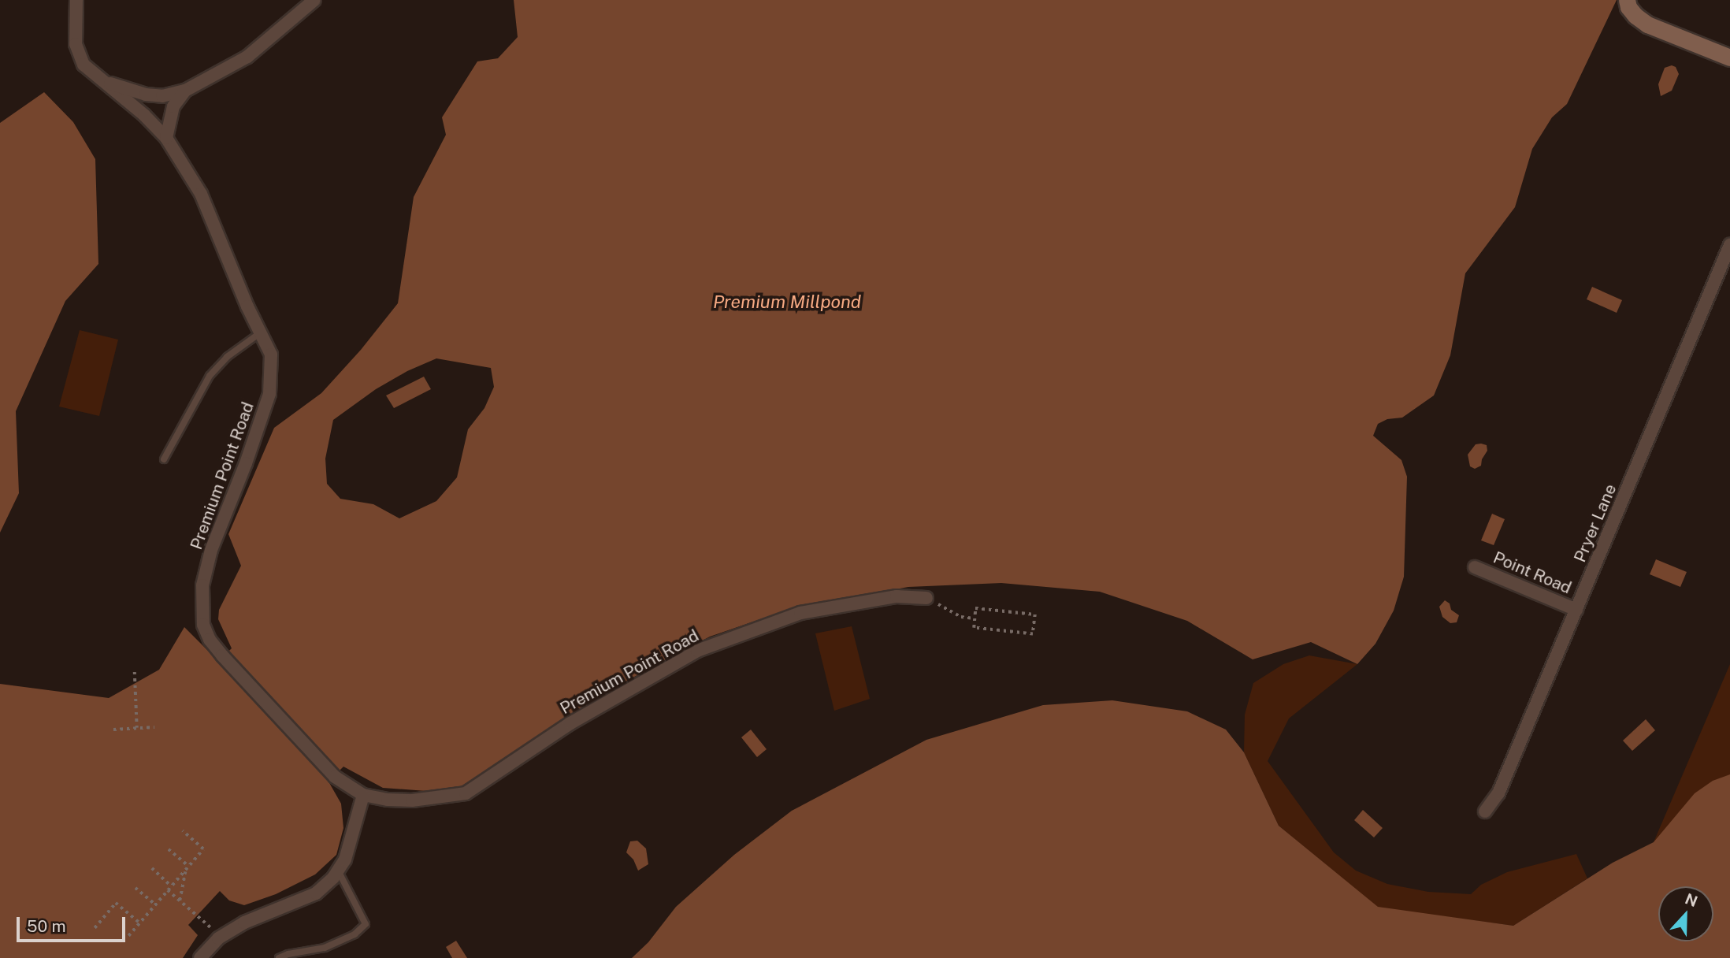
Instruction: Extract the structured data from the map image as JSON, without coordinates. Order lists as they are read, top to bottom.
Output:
{
  "streets": {
    "street": ["Premium Point Road", "Pryer Lane", "Point Road"]
  },
  "crossings": [
    ["Pryer Lane", "Point Road"]
  ],
  "water": ["Premium Millpond"],
  "scale_bar": "50 m",
  "north": "top"
}
